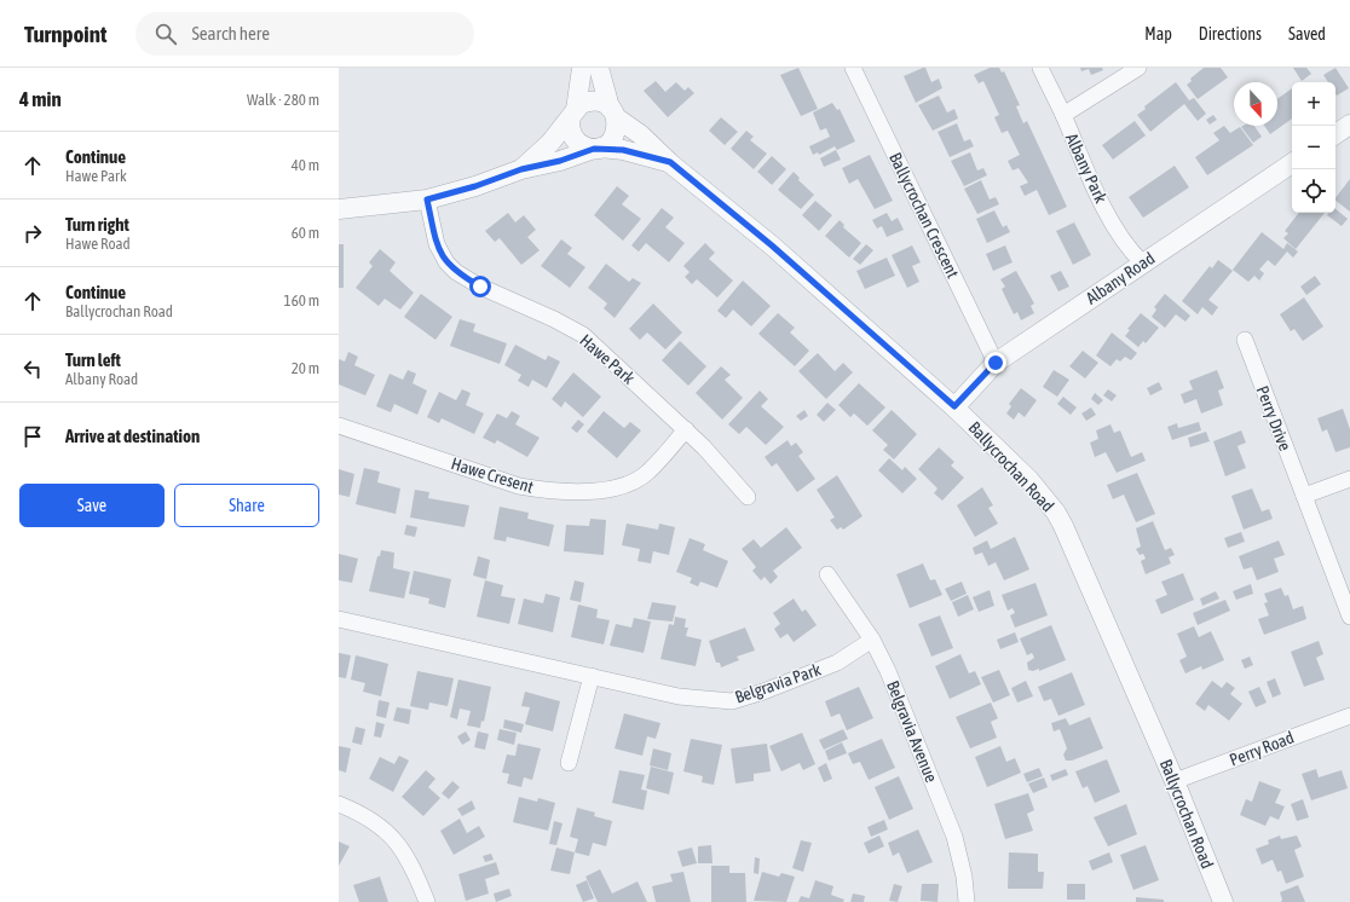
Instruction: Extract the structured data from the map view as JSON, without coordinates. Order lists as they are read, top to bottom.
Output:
{
  "streets": {
    "street": [
      "Albany Park",
      "Ballycrochan Crescent",
      "Albany Road",
      "Hawe Park",
      "Perry Drive",
      "Ballycrochan Road",
      "Hawe Cresent",
      "Belgravia Park",
      "Belgravia Avenue",
      "Perry Road"
    ]
  },
  "crossings": [
    ["Albany Park", "Albany Road"],
    ["Ballycrochan Crescent", "Albany Road"],
    ["Albany Road", "Ballycrochan Road"],
    ["Hawe Park", "Hawe Cresent"],
    ["Ballycrochan Road", "Perry Road"],
    ["Belgravia Park", "Belgravia Avenue"]
  ],
  "north": "bottom",
  "page": {
    "header": "Turnpoint",
    "search": "Search here",
    "nav": ["Map", "Directions", "Saved"],
    "heading": ["4 min", "Walk · 280 m"],
    "map_buttons": ["+", "−"],
    "list": [
      ["Continue", "Hawe Park", "40 m"],
      ["Turn right", "Hawe Road", "60 m"],
      ["Continue", "Ballycrochan Road", "160 m"],
      ["Turn left", "Albany Road", "20 m"],
      "Arrive at destination"
    ],
    "buttons": ["Save", "Share"]
  }
}
